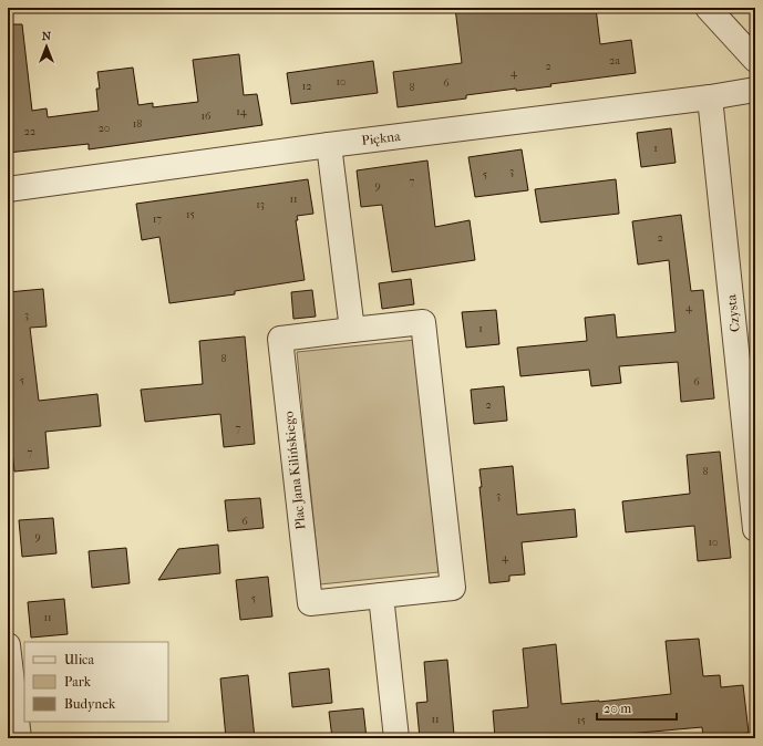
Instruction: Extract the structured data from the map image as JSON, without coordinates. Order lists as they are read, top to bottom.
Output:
{
  "streets": {
    "street": ["Piękna", "Czysta", "Plac Jana Kilińskiego"]
  },
  "crossings": [
    ["Piękna", "Czysta"]
  ],
  "house_numbers": [
    "2a",
    "2",
    "4",
    "10",
    "6",
    "12",
    "8",
    "14",
    "16",
    "18",
    "20",
    "22",
    "1",
    "3",
    "5",
    "7",
    "9",
    "11",
    "13",
    "15",
    "17",
    "2",
    "4",
    "3",
    "1",
    "8",
    "5",
    "6",
    "2",
    "7",
    "7",
    "8",
    "3",
    "6",
    "9",
    "10",
    "4",
    "5",
    "11",
    "11",
    "15"
  ],
  "legend": ["Ulica", "Park", "Budynek"],
  "scale_bar": "20 m",
  "north": "top"
}
